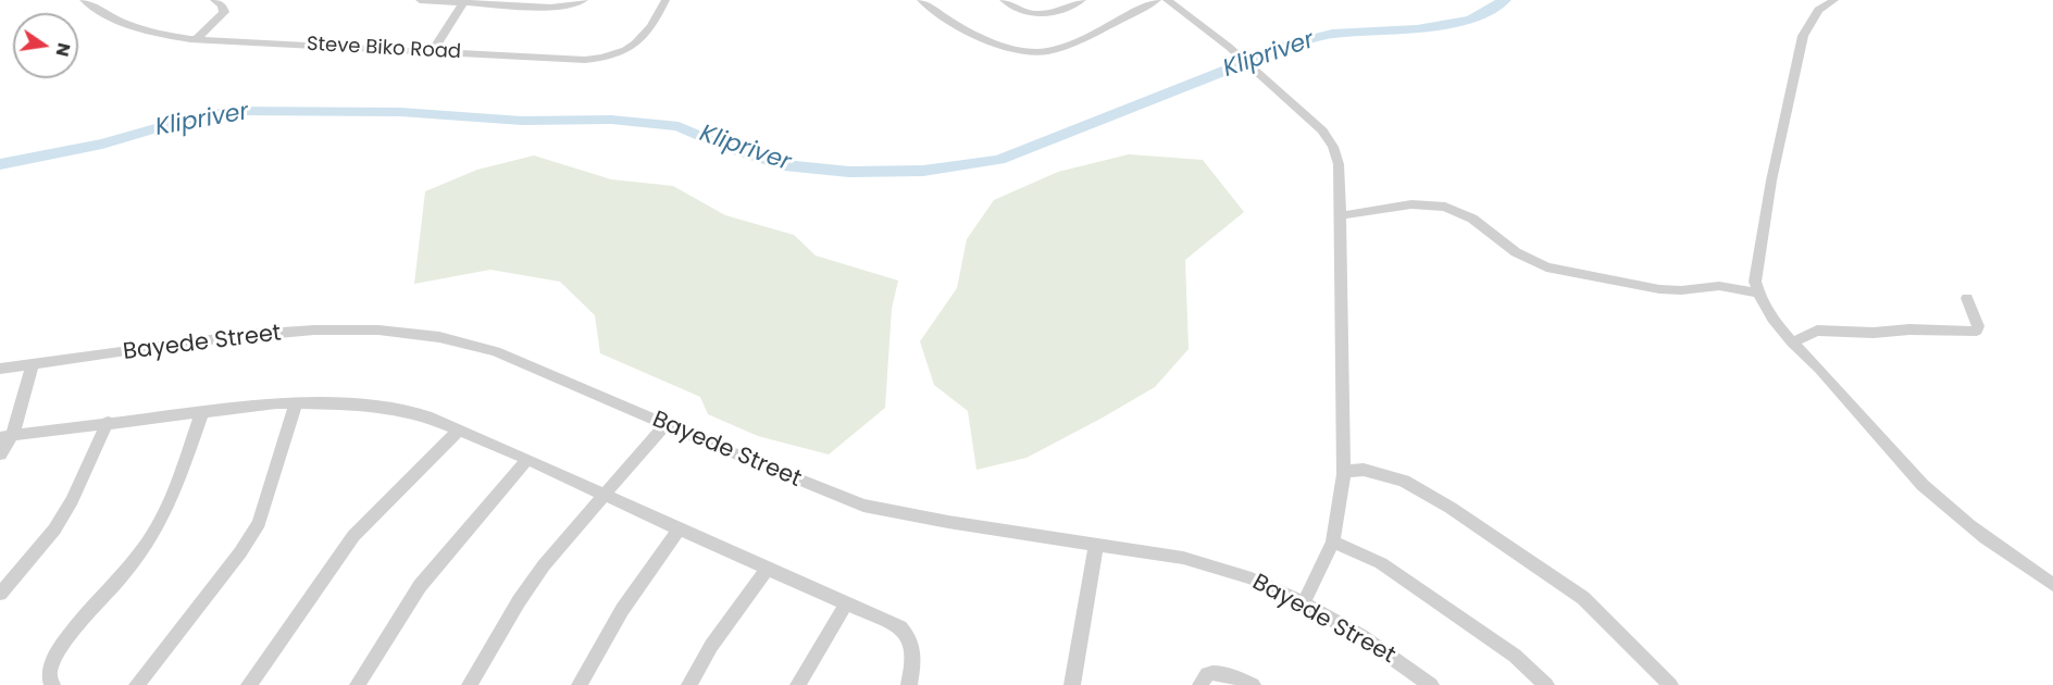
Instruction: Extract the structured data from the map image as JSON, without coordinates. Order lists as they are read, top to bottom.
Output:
{
  "streets": {
    "street": ["Steve Biko Road", "Bayede Street"]
  },
  "water": ["Klipriver"],
  "north": "right"
}
